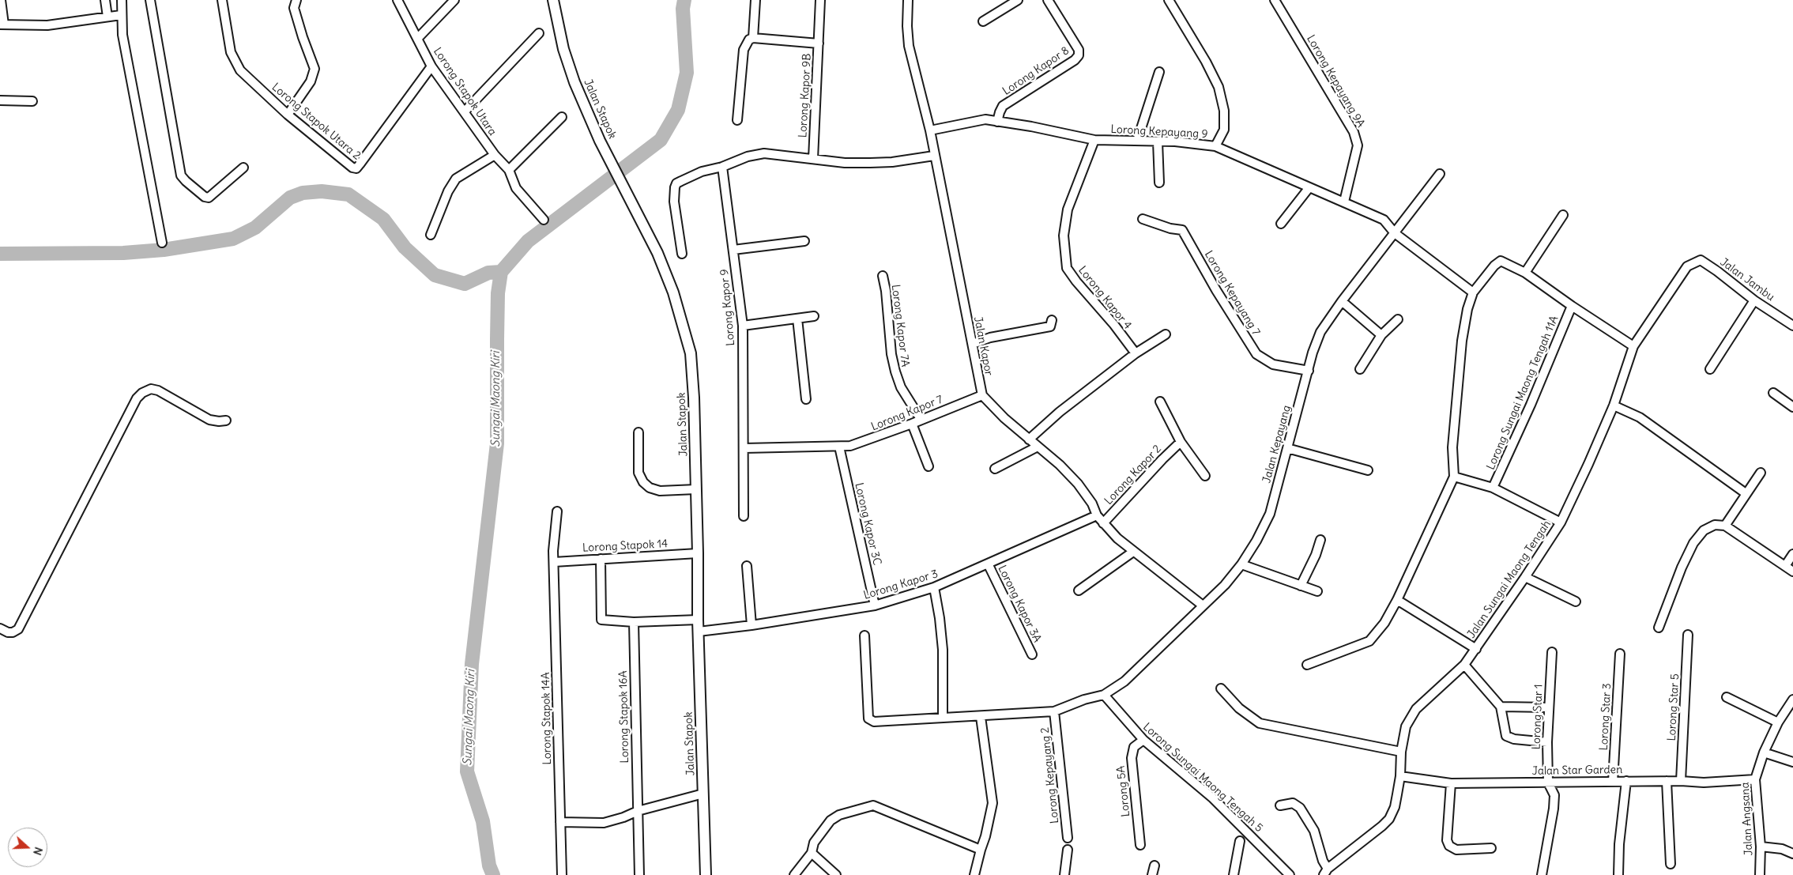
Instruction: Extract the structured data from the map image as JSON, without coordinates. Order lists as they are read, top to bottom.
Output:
{
  "streets": {
    "main road": ["Jalan Stapok"],
    "street": [
      "Lorong Kapor 8",
      "Lorong Kepayang 9A",
      "Lorong Stapok Utara",
      "Lorong Kapor 9B",
      "Lorong Stapok Utara 2",
      "Lorong Kepayang 9",
      "Jalan Jambu",
      "Lorong Kepayang 7",
      "Lorong Kapor 4",
      "Lorong Kapor 9",
      "Lorong Kapor 7A",
      "Jalan Kapor",
      "Lorong Sungai Maong Tengah 11A",
      "Lorong Kapor 7",
      "Jalan Kepayang",
      "Lorong Kapor 2",
      "Lorong Kapor 3C",
      "Lorong Stapok 14",
      "Jalan Sungai Maong Tengah",
      "Lorong Kapor 3",
      "Lorong Kapor 3A",
      "Lorong Star 5",
      "Lorong Stapok 16A",
      "Lorong Star 1",
      "Lorong Star 3",
      "Lorong Stapok 14A",
      "Jalan Star Garden",
      "Lorong Kepayang 2",
      "Lorong Sungai Maong Tengah 5",
      "Lorong 5A",
      "Jalan Angsana"
    ]
  },
  "crossings": [
    ["Lorong Kapor 8", "Lorong Kepayang 9"],
    ["Lorong Kepayang 9A", "Lorong Kepayang 9"],
    ["Lorong Stapok Utara", "Lorong Stapok Utara 2"],
    ["Jalan Stapok", "Lorong Stapok 14"],
    ["Jalan Stapok", "Lorong Kapor 3"],
    ["Lorong Kepayang 9", "Lorong Kapor 4"],
    ["Lorong Kepayang 9", "Jalan Kepayang"],
    ["Jalan Jambu", "Jalan Sungai Maong Tengah"],
    ["Lorong Kepayang 7", "Jalan Kepayang"],
    ["Lorong Kapor 9", "Lorong Kapor 7"],
    ["Lorong Kapor 7A", "Lorong Kapor 7"],
    ["Jalan Kapor", "Lorong Kapor 7"],
    ["Lorong Kapor 7", "Lorong Kapor 3C"],
    ["Jalan Kepayang", "Lorong Kepayang 2"],
    ["Jalan Kepayang", "Lorong Sungai Maong Tengah 5"],
    ["Lorong Kapor 3C", "Lorong Kapor 3"],
    ["Lorong Stapok 14", "Lorong Stapok 14A"],
    ["Jalan Sungai Maong Tengah", "Jalan Star Garden"],
    ["Lorong Kapor 3", "Lorong Kapor 3A"],
    ["Lorong Star 5", "Jalan Star Garden"],
    ["Lorong Star 1", "Jalan Star Garden"],
    ["Lorong Star 3", "Jalan Star Garden"],
    ["Jalan Star Garden", "Jalan Angsana"],
    ["Lorong Sungai Maong Tengah 5", "Lorong 5A"]
  ],
  "water": ["Sungai Maong Kiri"],
  "north": "right"
}
